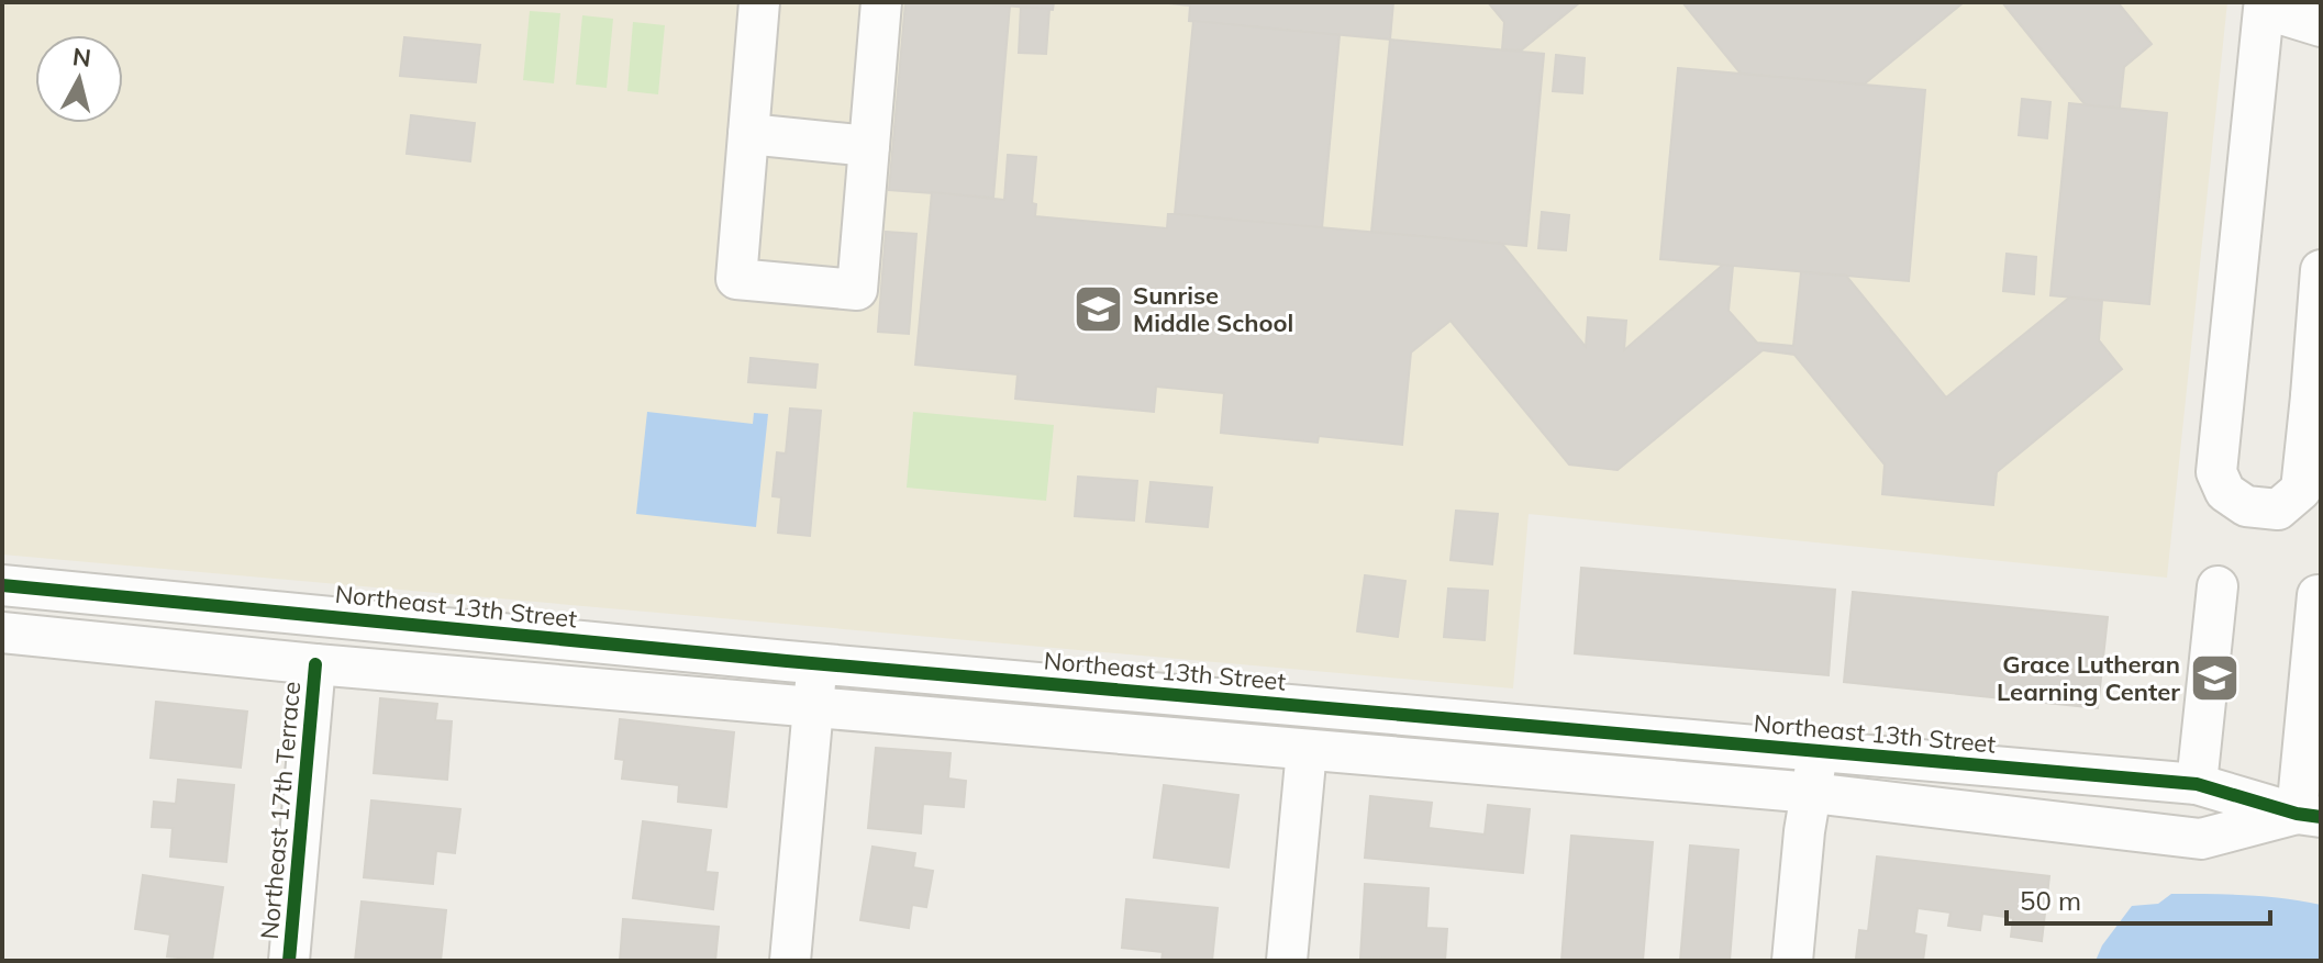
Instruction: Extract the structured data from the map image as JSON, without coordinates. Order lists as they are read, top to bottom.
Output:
{
  "streets": {
    "street": ["Northeast 13th Street", "Northeast 17th Terrace"]
  },
  "places": {
    "school or university": ["Sunrise Middle School", "Grace Lutheran Learning Center"]
  },
  "scale_bar": "50 m",
  "north": "top"
}
